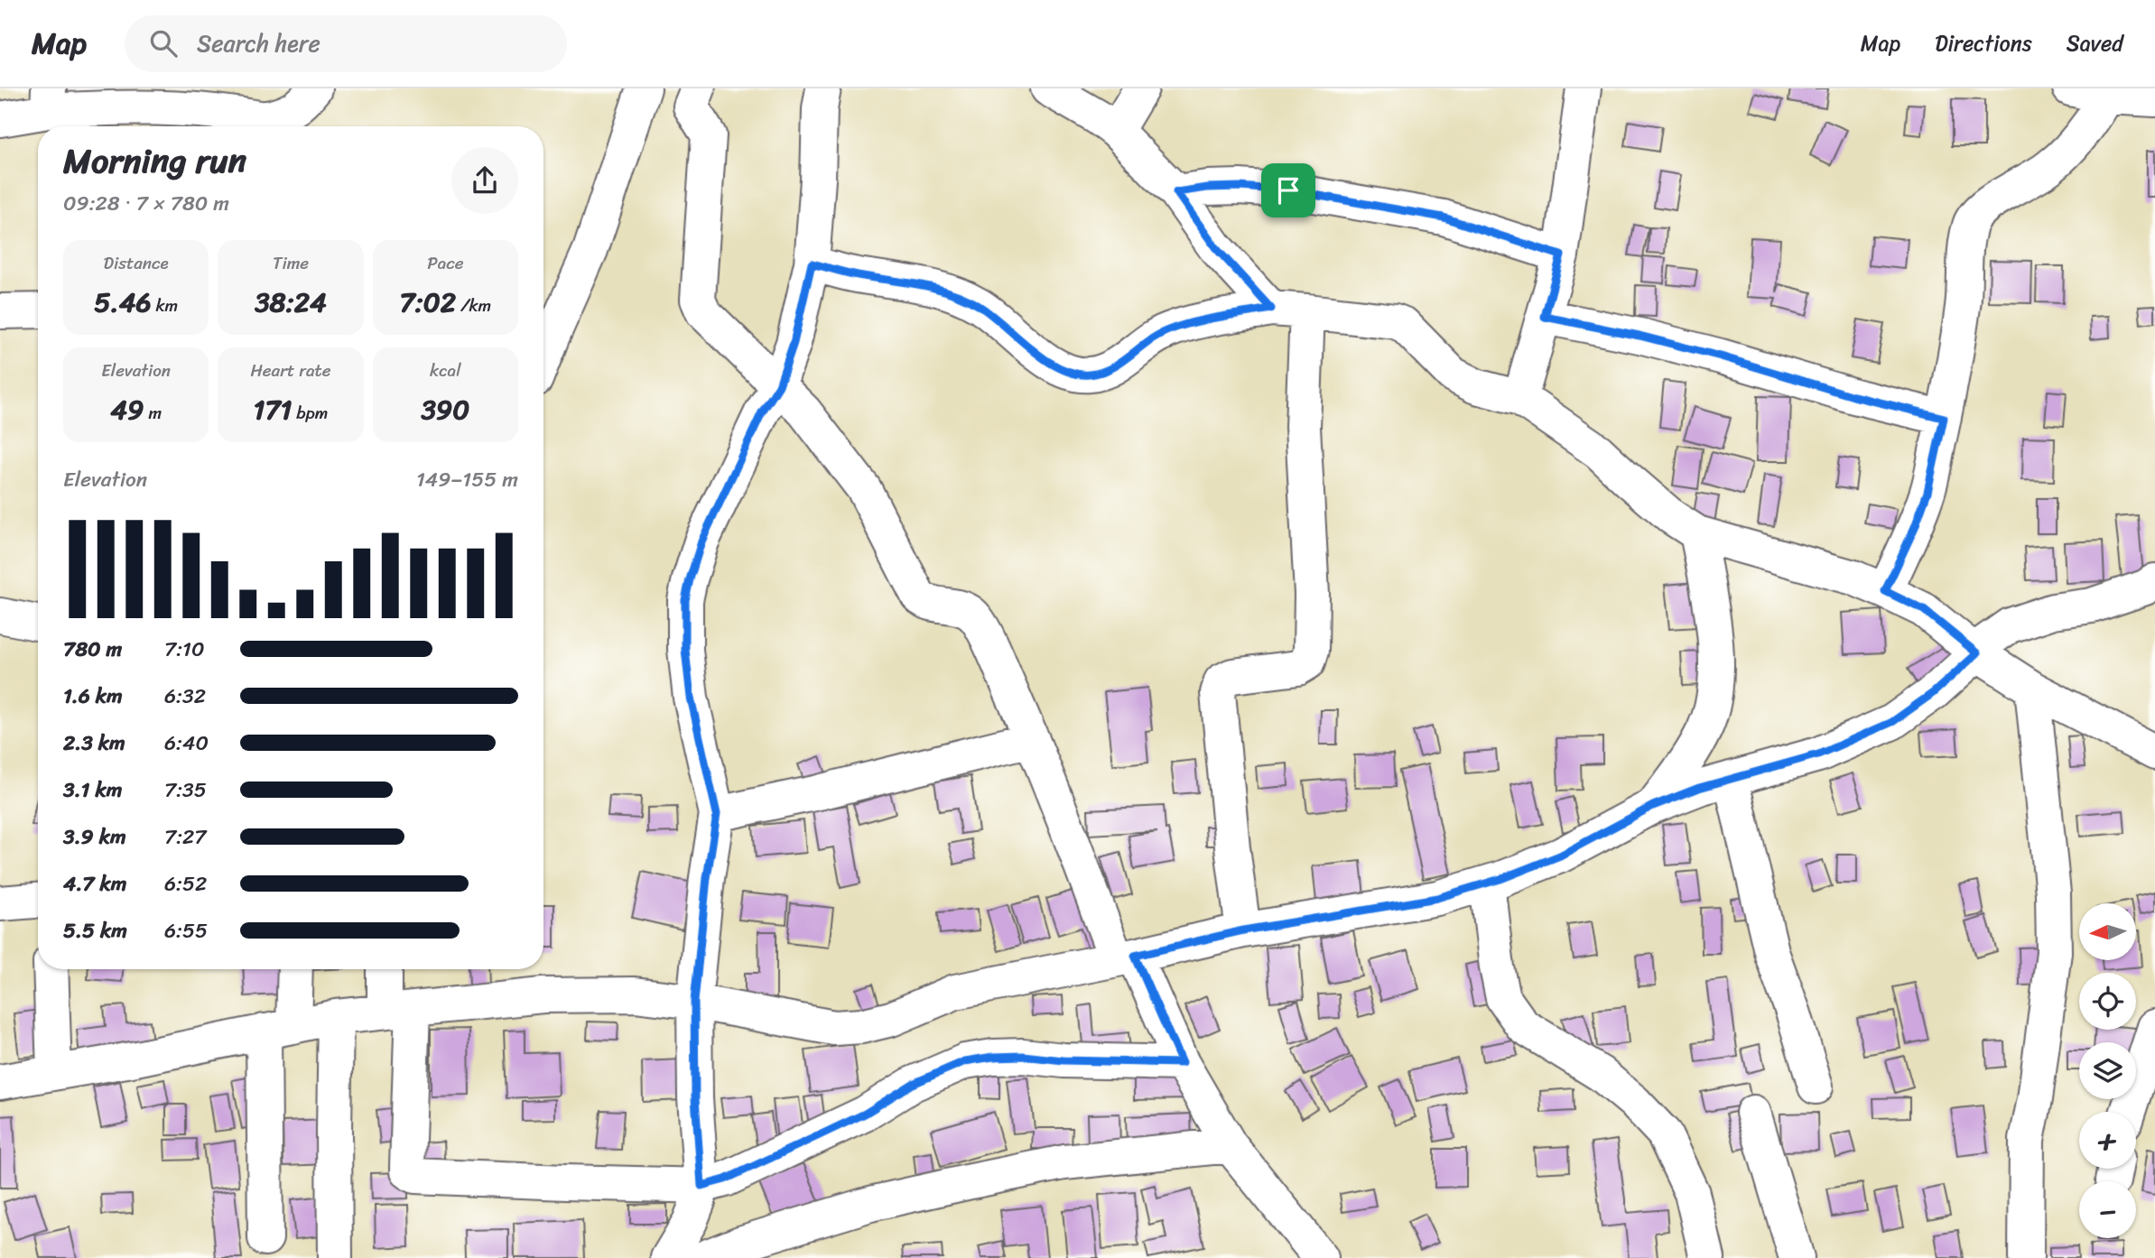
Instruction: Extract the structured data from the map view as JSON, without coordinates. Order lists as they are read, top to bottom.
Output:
{
  "north": "left",
  "page": {
    "header": "Map",
    "search": "Search here",
    "nav": ["Map", "Directions", "Saved"],
    "heading": ["Morning run", "09:28 · 7 × 780 m"],
    "stats": [
      ["Distance", "5.46 km"],
      ["Time", "38:24"],
      ["Pace", "7:02 /km"],
      ["Elevation", "49 m"],
      ["Heart rate", "171 bpm"],
      ["kcal", "390"]
    ],
    "chart": ["Elevation", "149–155 m"],
    "list": [
      {
        "name": "780 m",
        "note": "7:10"
      },
      {
        "name": "1.6 km",
        "note": "6:32"
      },
      {
        "name": "2.3 km",
        "note": "6:40"
      },
      {
        "name": "3.1 km",
        "note": "7:35"
      },
      {
        "name": "3.9 km",
        "note": "7:27"
      },
      {
        "name": "4.7 km",
        "note": "6:52"
      },
      {
        "name": "5.5 km",
        "note": "6:55"
      }
    ],
    "map_buttons": ["+", "−"]
  }
}
